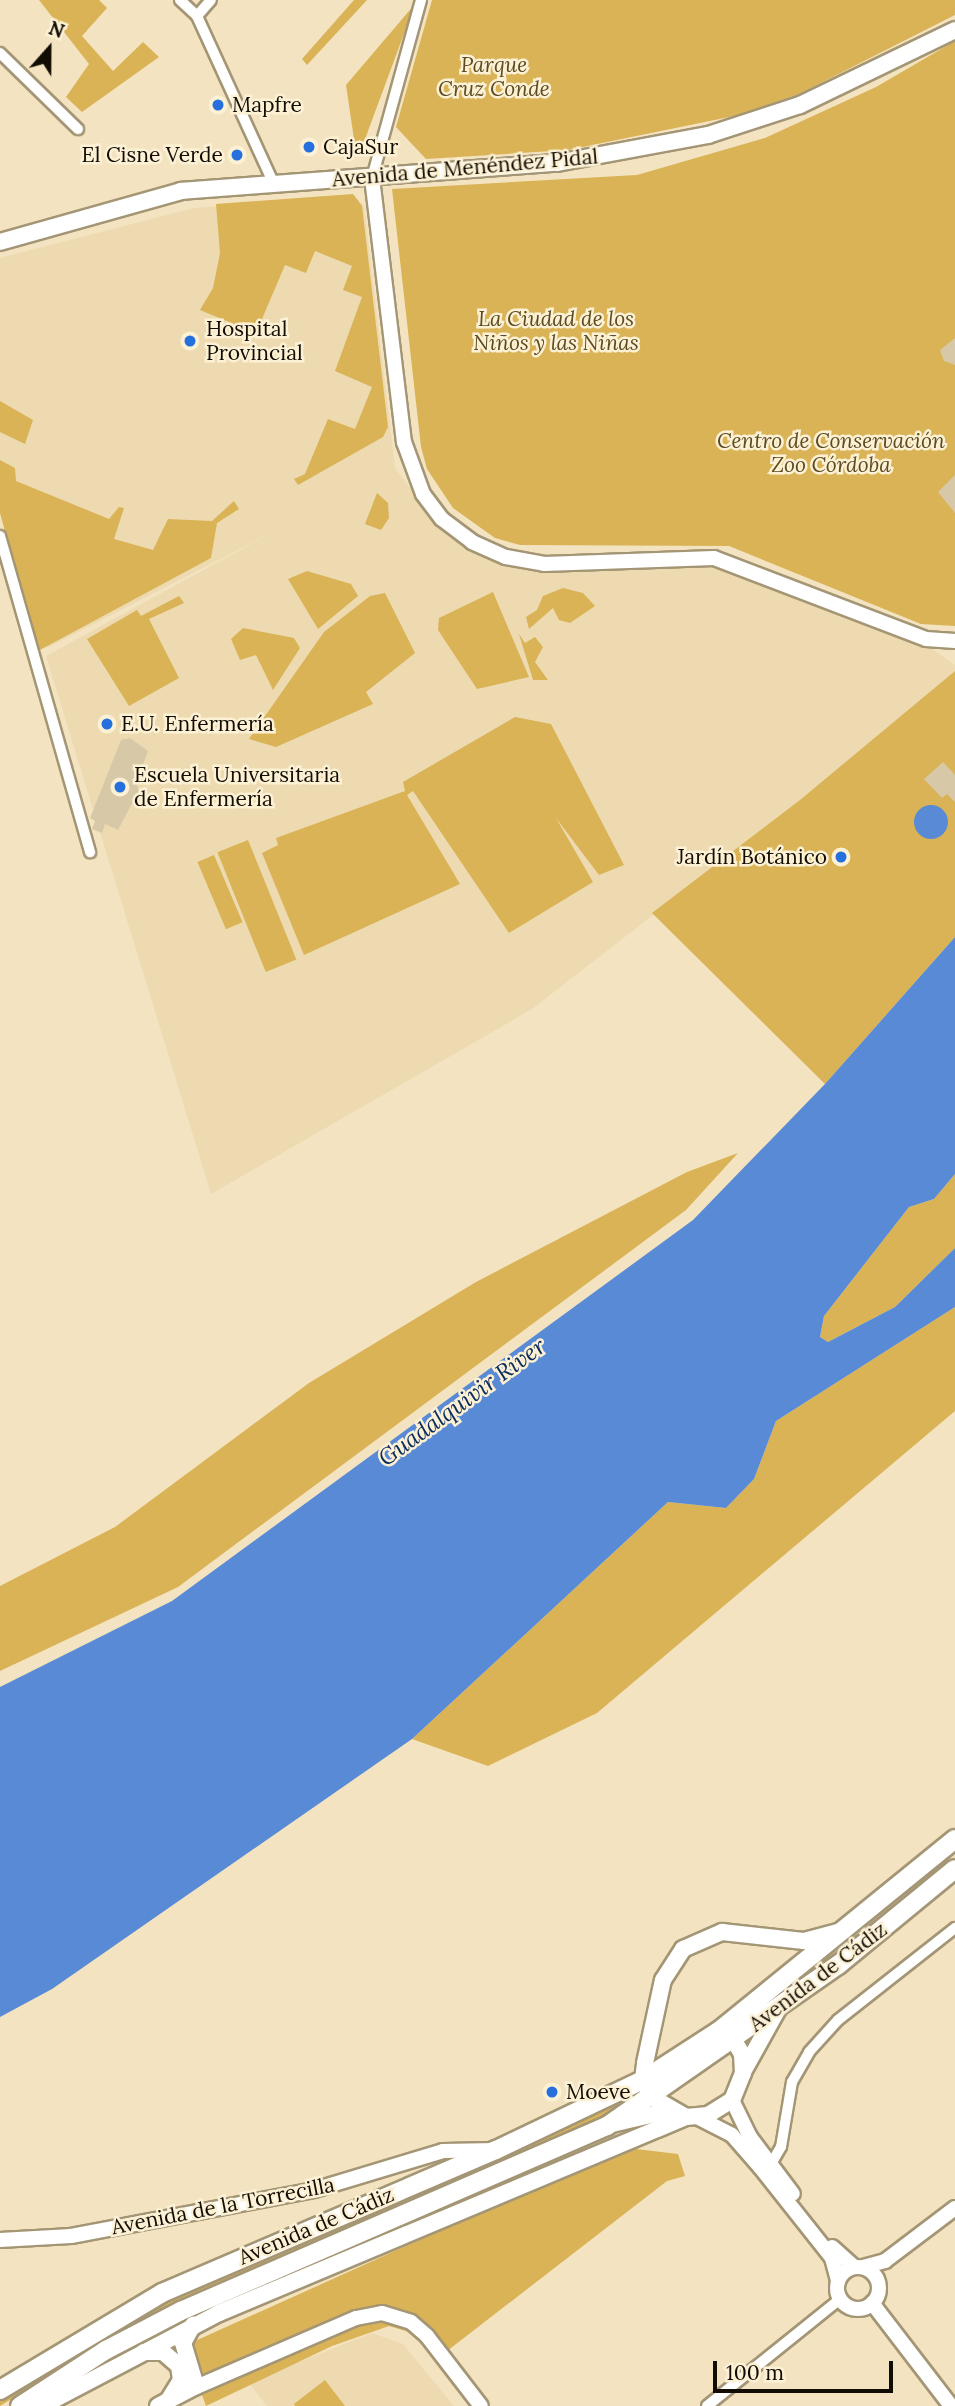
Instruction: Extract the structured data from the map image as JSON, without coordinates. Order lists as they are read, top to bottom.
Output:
{
  "streets": {
    "main road": ["Avenida de Menéndez Pidal", "Avenida de Cádiz"],
    "street": ["Avenida de la Torrecilla"]
  },
  "crossings": [
    ["Avenida de Cádiz", "Avenida de la Torrecilla"]
  ],
  "water": ["Guadalquivir River"],
  "parks": ["Parque Cruz Conde", "La Ciudad de los Niños y las Niñas", "Centro de Conservación Zoo Córdoba"],
  "places": [
    "Mapfre",
    "CajaSur",
    "El Cisne Verde",
    "Hospital Provincial",
    "E.U. Enfermería",
    "Escuela Universitaria de Enfermería",
    "Jardín Botánico",
    "Moeve"
  ],
  "scale_bar": "100 m",
  "north": "top"
}
